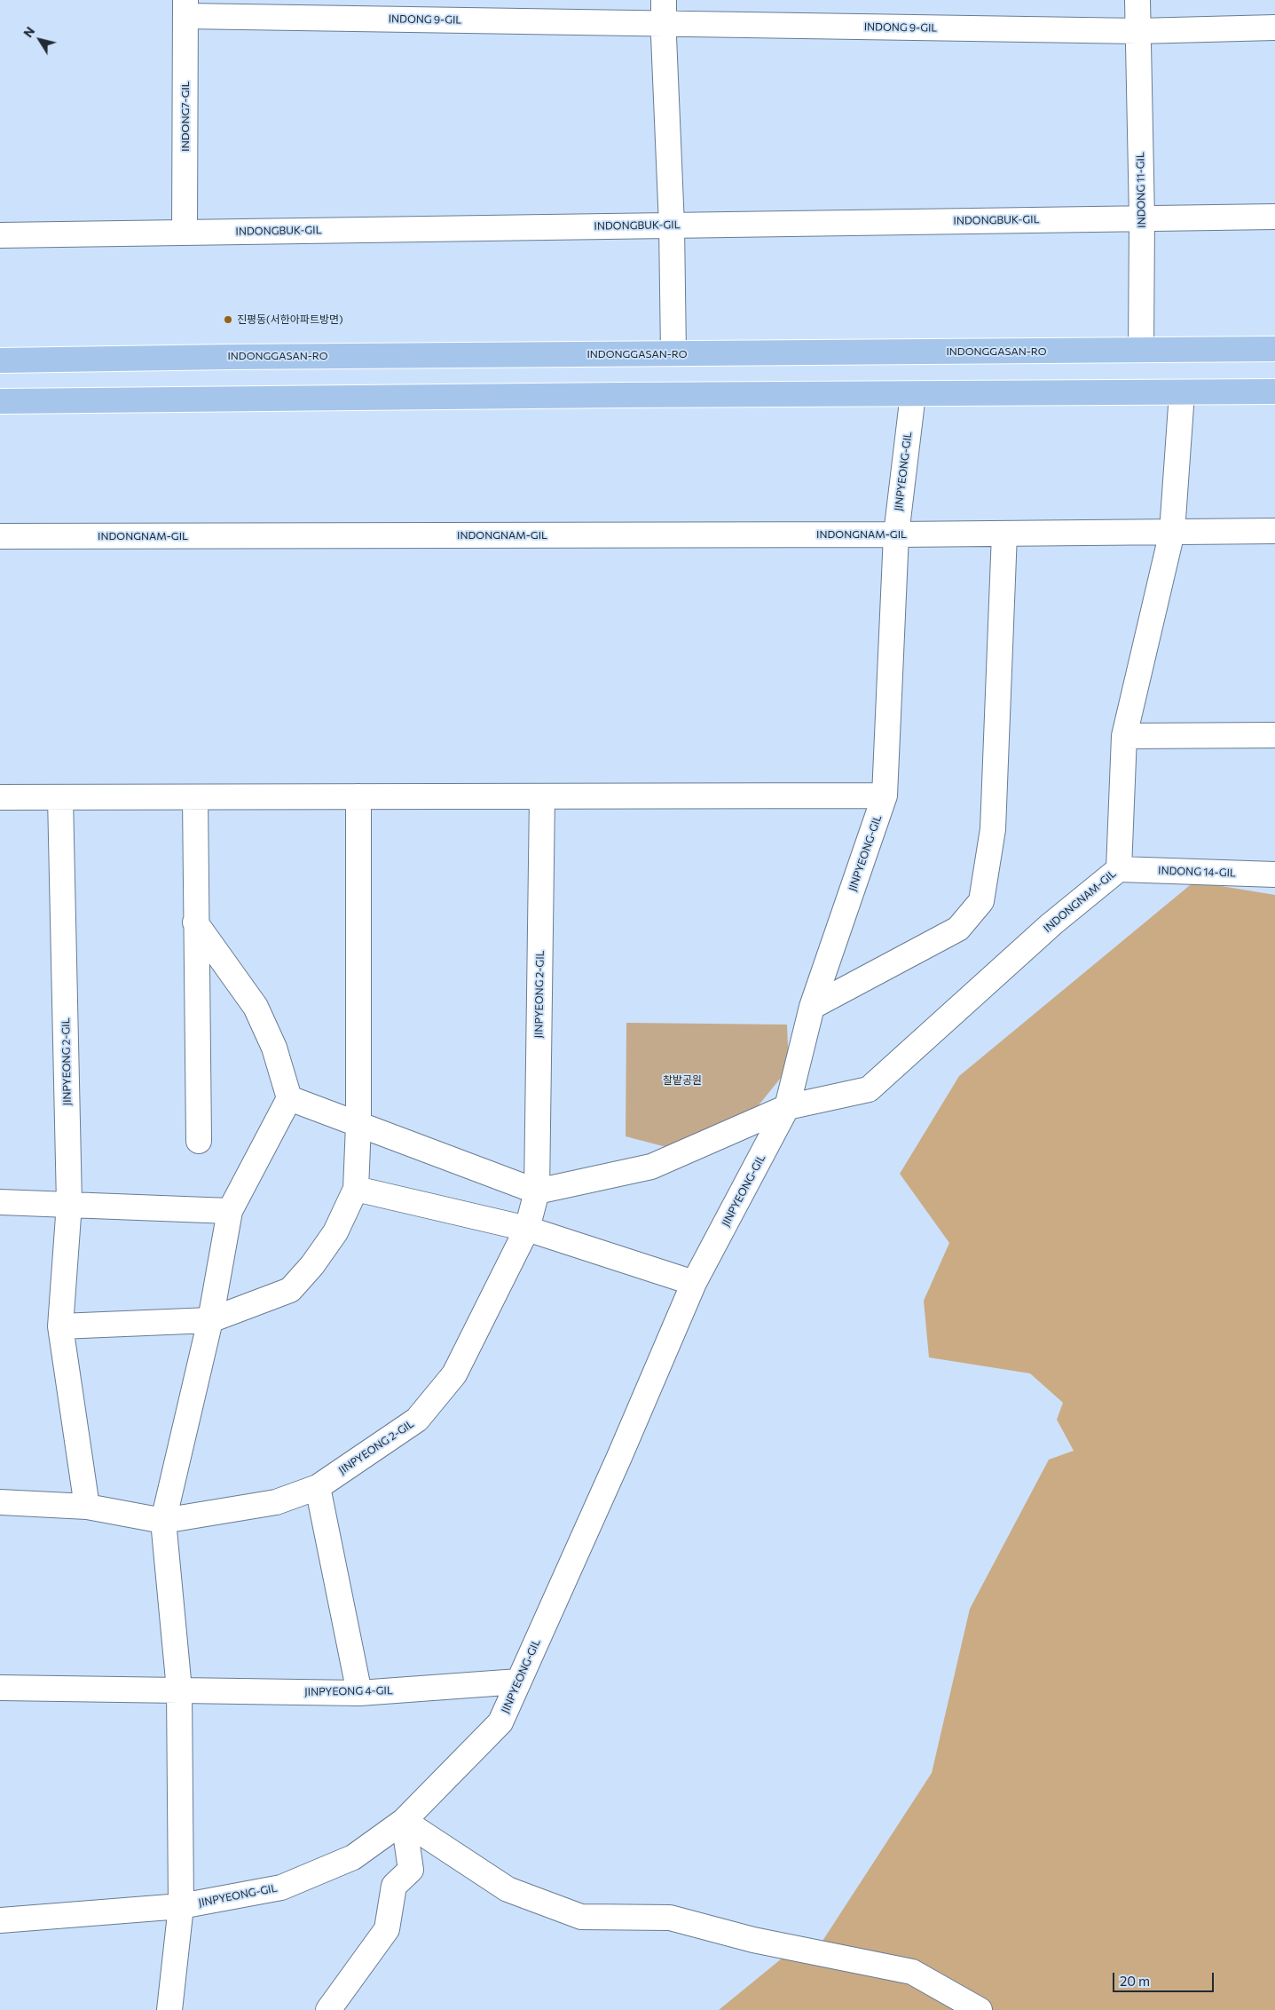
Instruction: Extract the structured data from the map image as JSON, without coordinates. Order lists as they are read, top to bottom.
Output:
{
  "streets": {
    "main road": ["INDONGGASAN-RO"],
    "street": [
      "INDONG 9-GIL",
      "INDONG7-GIL",
      "INDONG 11-GIL",
      "INDONGBUK-GIL",
      "JINPYEONG-GIL",
      "INDONGNAM-GIL",
      "INDONG 14-GIL",
      "JINPYEONG 2-GIL",
      "JINPYEONG 4-GIL"
    ]
  },
  "crossings": [
    ["INDONG 9-GIL", "INDONG7-GIL"],
    ["INDONG 9-GIL", "INDONG 11-GIL"],
    ["INDONG7-GIL", "INDONGBUK-GIL"],
    ["INDONG 11-GIL", "INDONGBUK-GIL"],
    ["INDONG 11-GIL", "INDONGGASAN-RO"],
    ["JINPYEONG-GIL", "INDONGNAM-GIL"],
    ["JINPYEONG-GIL", "JINPYEONG 4-GIL"],
    ["INDONGNAM-GIL", "INDONG 14-GIL"],
    ["INDONGNAM-GIL", "JINPYEONG 2-GIL"]
  ],
  "parks": ["찰밭공원"],
  "places": ["진평동(서한아파트방면)"],
  "scale_bar": "20 m",
  "north": "top left"
}
